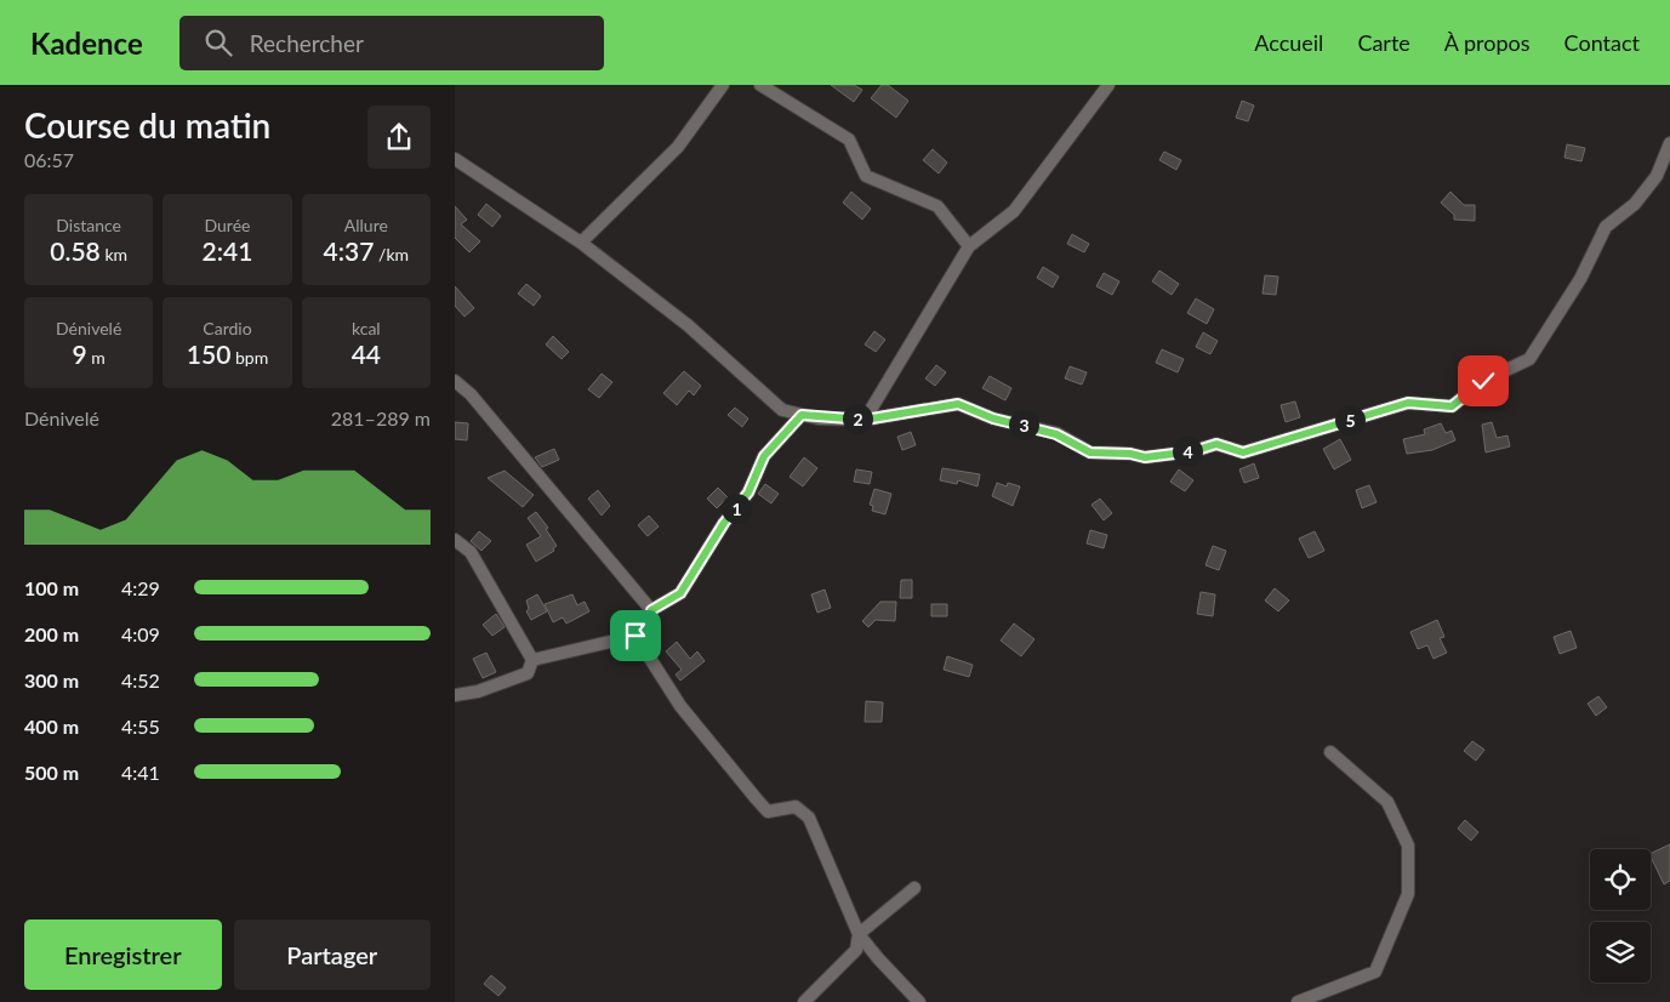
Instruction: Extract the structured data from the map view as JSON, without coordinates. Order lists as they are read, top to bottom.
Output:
{
  "page": {
    "header": "Kadence",
    "search": "Rechercher",
    "nav": [
      "Accueil",
      "Carte",
      "À propos",
      "Contact"
    ],
    "heading": ["Course du matin", "06:57"],
    "stats": [
      ["Distance", "0.58 km"],
      ["Durée", "2:41"],
      ["Allure", "4:37 /km"],
      ["Dénivelé", "9 m"],
      ["Cardio", "150 bpm"],
      ["kcal", "44"]
    ],
    "chart": ["Dénivelé", "281–289 m"],
    "pins": [
      "2",
      "5",
      "3",
      "4",
      "1"
    ],
    "list": [
      {
        "name": "100 m",
        "note": "4:29"
      },
      {
        "name": "200 m",
        "note": "4:09"
      },
      {
        "name": "300 m",
        "note": "4:52"
      },
      {
        "name": "400 m",
        "note": "4:55"
      },
      {
        "name": "500 m",
        "note": "4:41"
      }
    ],
    "buttons": ["Enregistrer", "Partager"]
  }
}
